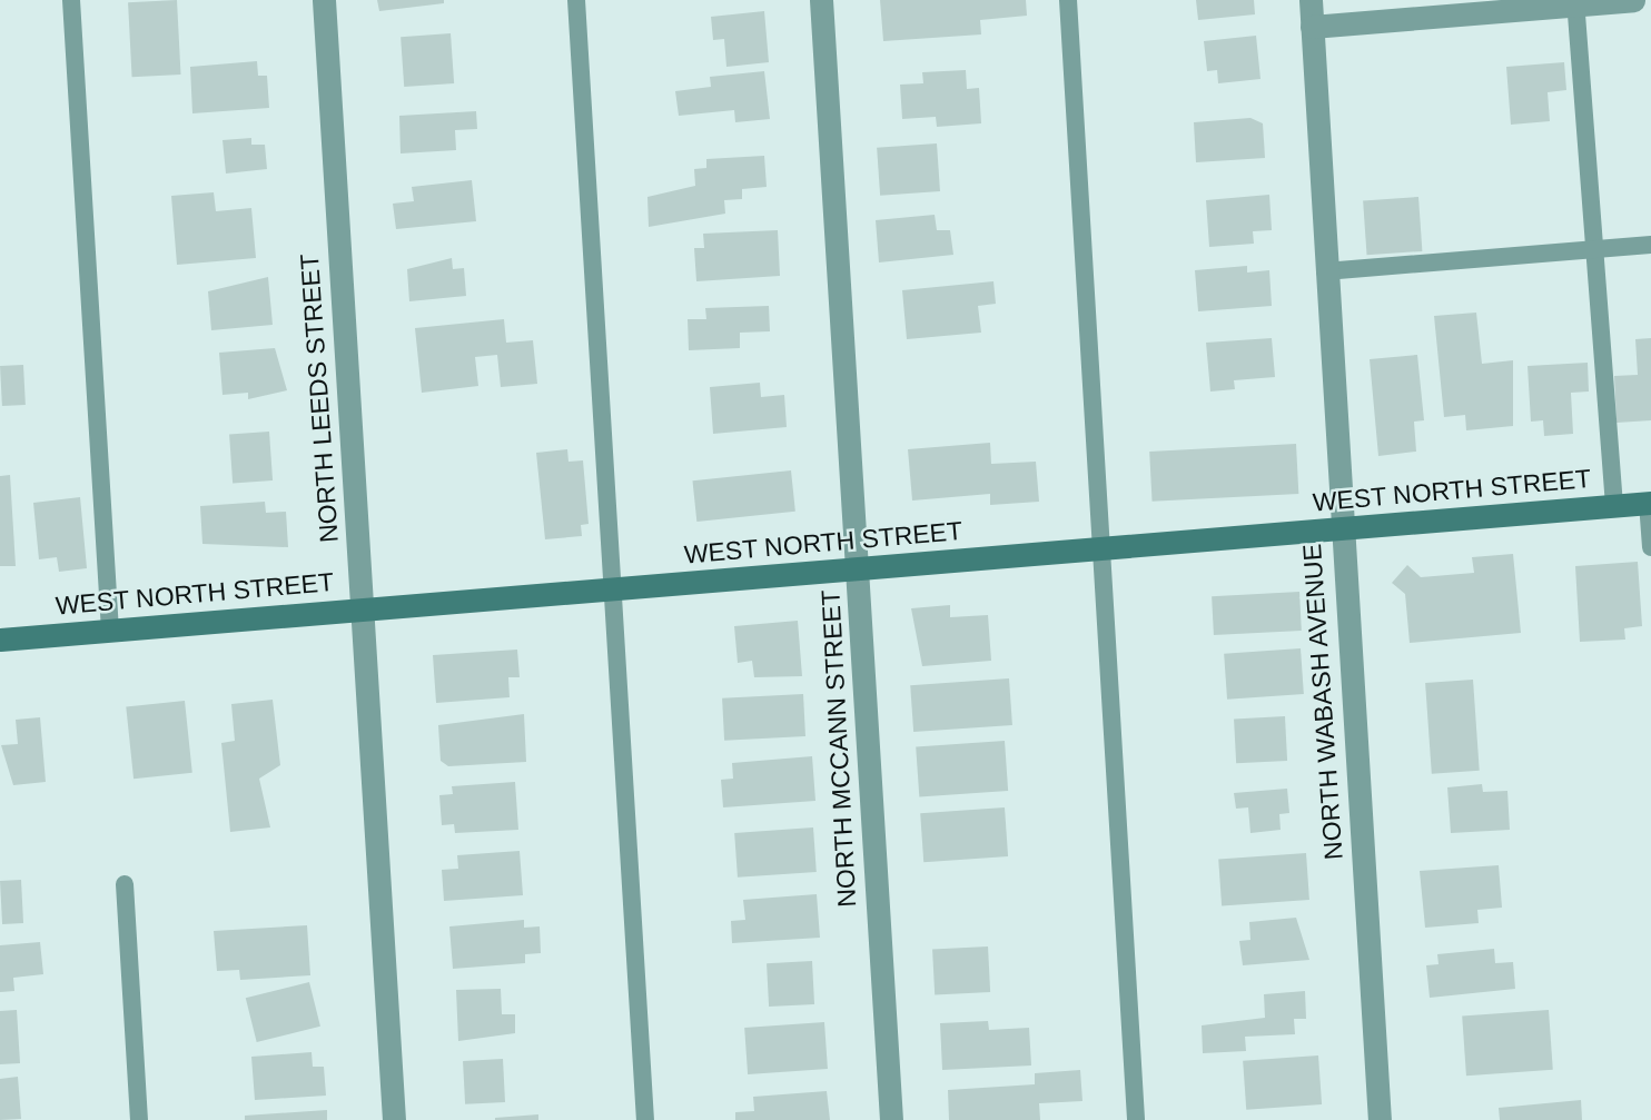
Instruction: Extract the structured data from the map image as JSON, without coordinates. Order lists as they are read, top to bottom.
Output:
{
  "streets": {
    "street": [
      "NORTH LEEDS STREET",
      "WEST NORTH STREET",
      "NORTH WABASH AVENUE",
      "NORTH MCCANN STREET"
    ]
  },
  "crossings": [
    ["NORTH LEEDS STREET", "WEST NORTH STREET"],
    ["WEST NORTH STREET", "NORTH WABASH AVENUE"],
    ["WEST NORTH STREET", "NORTH MCCANN STREET"]
  ]
}
